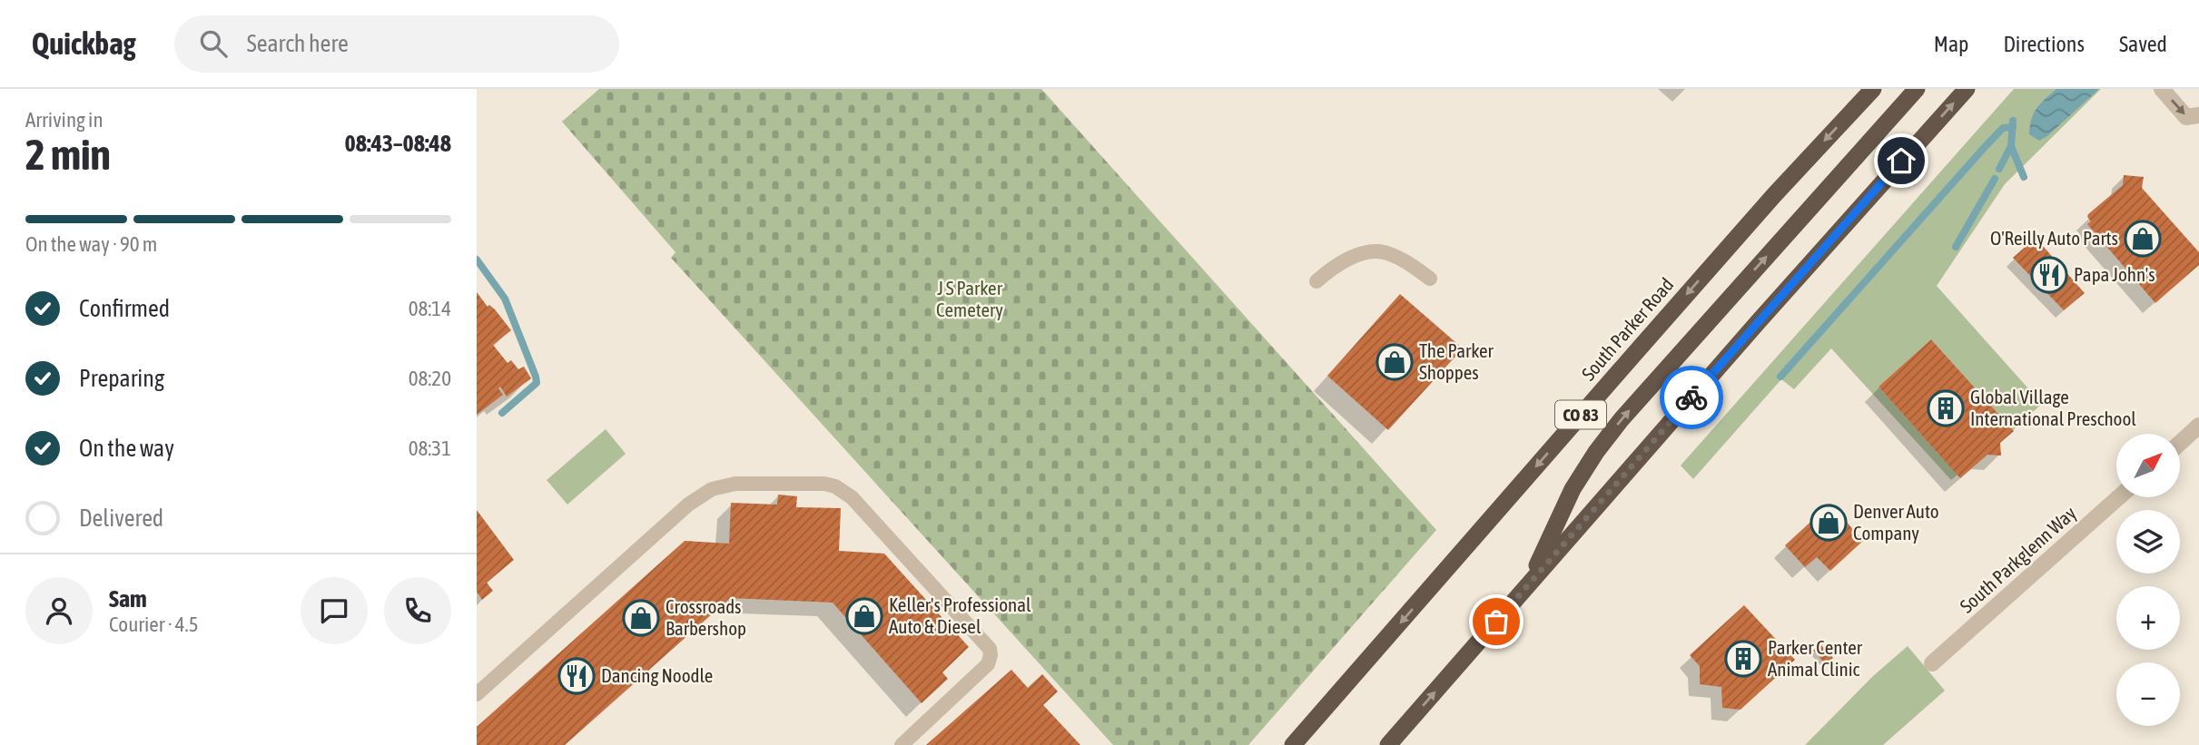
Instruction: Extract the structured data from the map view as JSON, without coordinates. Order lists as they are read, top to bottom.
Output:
{
  "streets": {
    "highway": ["South Parker Road", "CO 83"],
    "street": ["South Parkglenn Way"]
  },
  "parks": ["J S Parker Cemetery"],
  "places": {
    "shop": [
      "O'Reilly Auto Parts",
      "The Parker Shoppes",
      "Denver Auto Company",
      "Keller's Professional Auto & Diesel",
      "Crossroads Barbershop"
    ],
    "restaurant": ["Papa John's", "Dancing Noodle"],
    "building": ["Global Village International Preschool", "Parker Center Animal Clinic"]
  },
  "north": "top right",
  "page": {
    "header": "Quickbag",
    "search": "Search here",
    "nav": ["Map", "Directions", "Saved"],
    "heading": ["2 min", "Arriving in", "08:43–08:48"],
    "panel": ["Sam", "Courier · 4.5"],
    "bar": "On the way · 90 m",
    "list": [
      ["Confirmed", "08:14"],
      ["Preparing", "08:20"],
      ["On the way", "08:31"],
      "Delivered"
    ],
    "map_buttons": ["+", "−"]
  }
}
